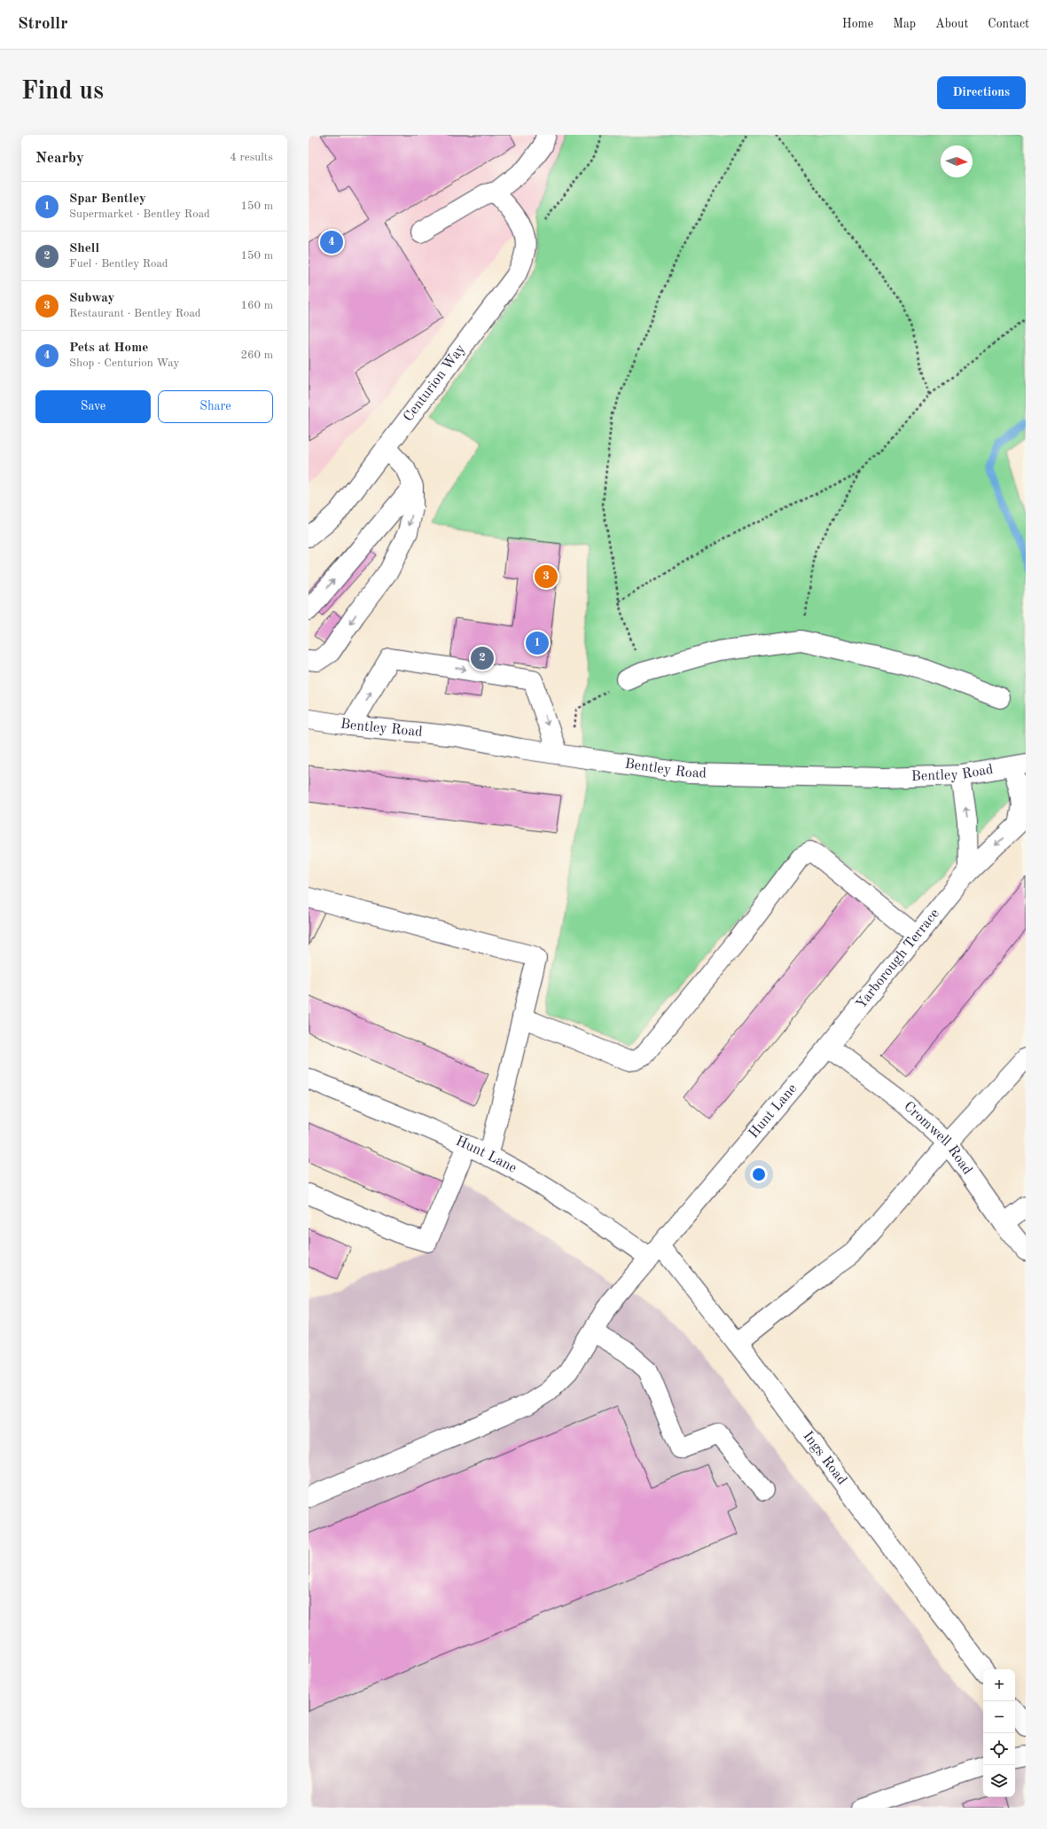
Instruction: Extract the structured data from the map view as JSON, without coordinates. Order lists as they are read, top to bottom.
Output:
{
  "streets": {
    "main road": [
      "Centurion Way",
      "Bentley Road",
      "Yarborough Terrace",
      "Hunt Lane",
      "Cromwell Road",
      "Ings Road"
    ]
  },
  "crossings": [
    ["Bentley Road", "Yarborough Terrace"],
    ["Yarborough Terrace", "Hunt Lane"],
    ["Yarborough Terrace", "Cromwell Road"],
    ["Hunt Lane", "Cromwell Road"],
    ["Hunt Lane", "Ings Road"]
  ],
  "north": "right",
  "page": {
    "header": "Strollr",
    "nav": [
      "Home",
      "Map",
      "About",
      "Contact"
    ],
    "buttons": [
      "Directions",
      ["Save", "Share"]
    ],
    "title": "Find us",
    "heading": ["Nearby", "4 results"],
    "list": [
      {
        "mark": "1",
        "name": "Spar Bentley",
        "note": "Supermarket · Bentley Road",
        "value": "150 m"
      },
      {
        "mark": "2",
        "name": "Shell",
        "note": "Fuel · Bentley Road",
        "value": "150 m"
      },
      {
        "mark": "3",
        "name": "Subway",
        "note": "Restaurant · Bentley Road",
        "value": "160 m"
      },
      {
        "mark": "4",
        "name": "Pets at Home",
        "note": "Shop · Centurion Way",
        "value": "260 m"
      }
    ],
    "pins": [
      "4",
      "3",
      "1",
      "2"
    ],
    "map_buttons": ["+", "−"]
  }
}
